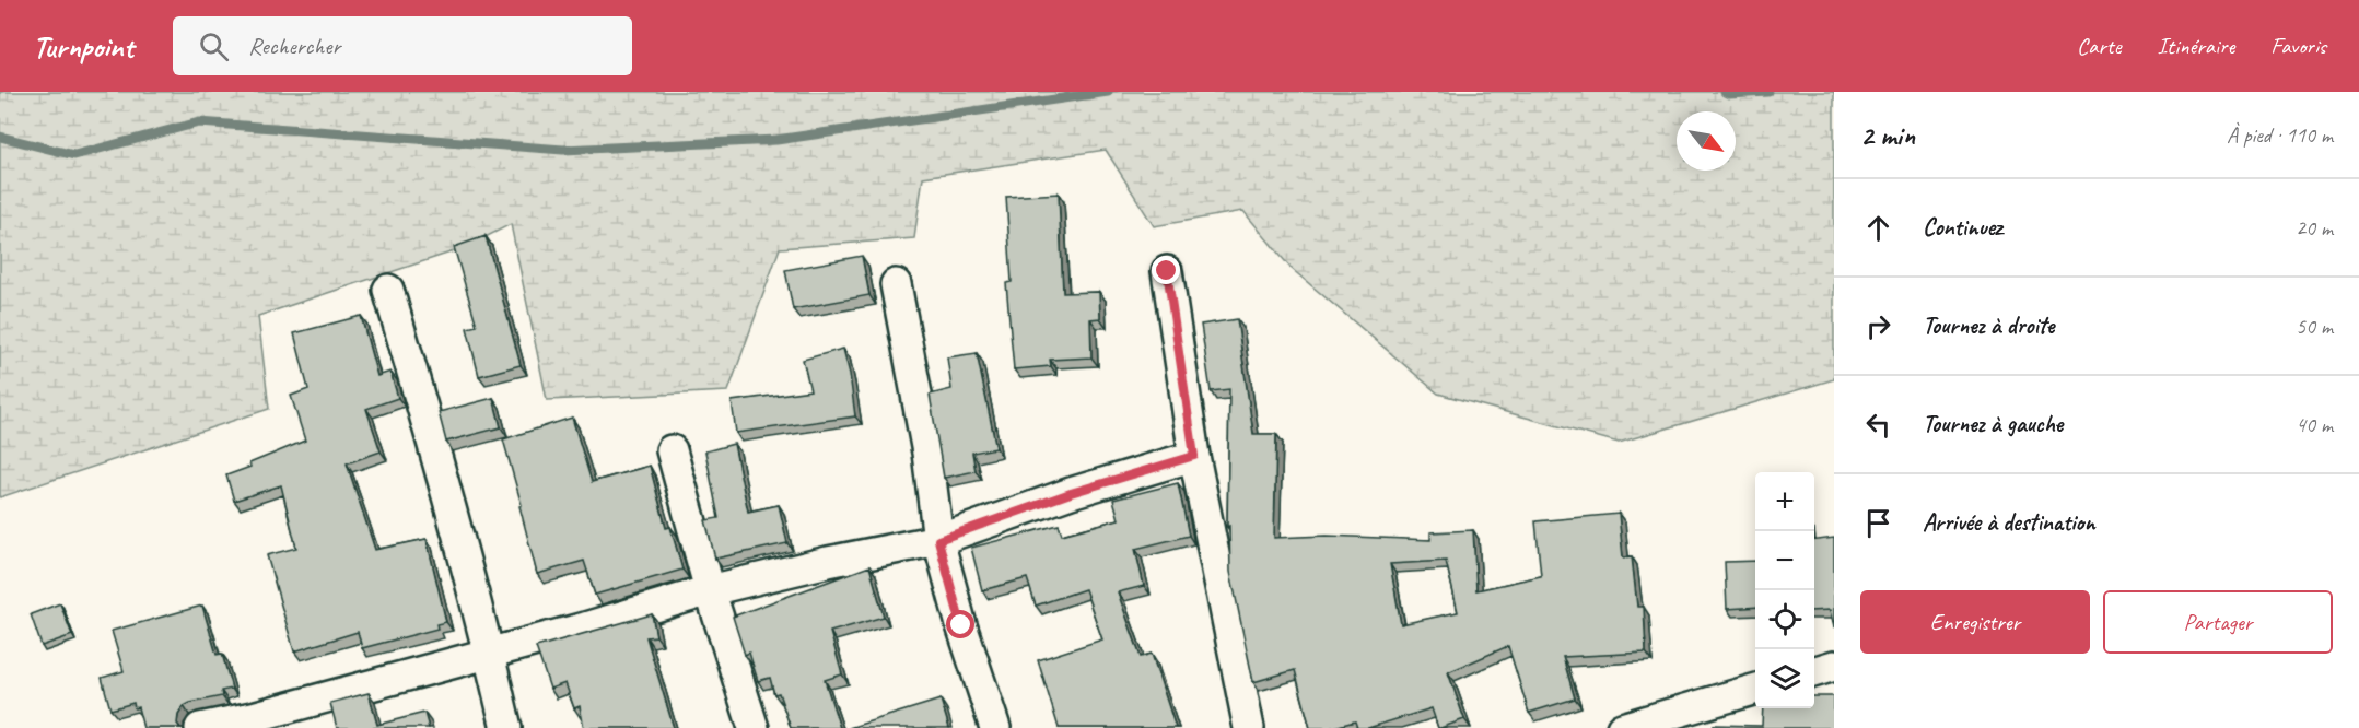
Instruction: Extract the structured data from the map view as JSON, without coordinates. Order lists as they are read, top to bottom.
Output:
{
  "north": "bottom right",
  "page": {
    "header": "Turnpoint",
    "search": "Rechercher",
    "nav": ["Carte", "Itinéraire", "Favoris"],
    "heading": ["2 min", "À pied · 110 m"],
    "list": [
      ["Continuez", "20 m"],
      ["Tournez à droite", "50 m"],
      ["Tournez à gauche", "40 m"],
      "Arrivée à destination"
    ],
    "map_buttons": ["+", "−"],
    "buttons": ["Enregistrer", "Partager"]
  }
}
